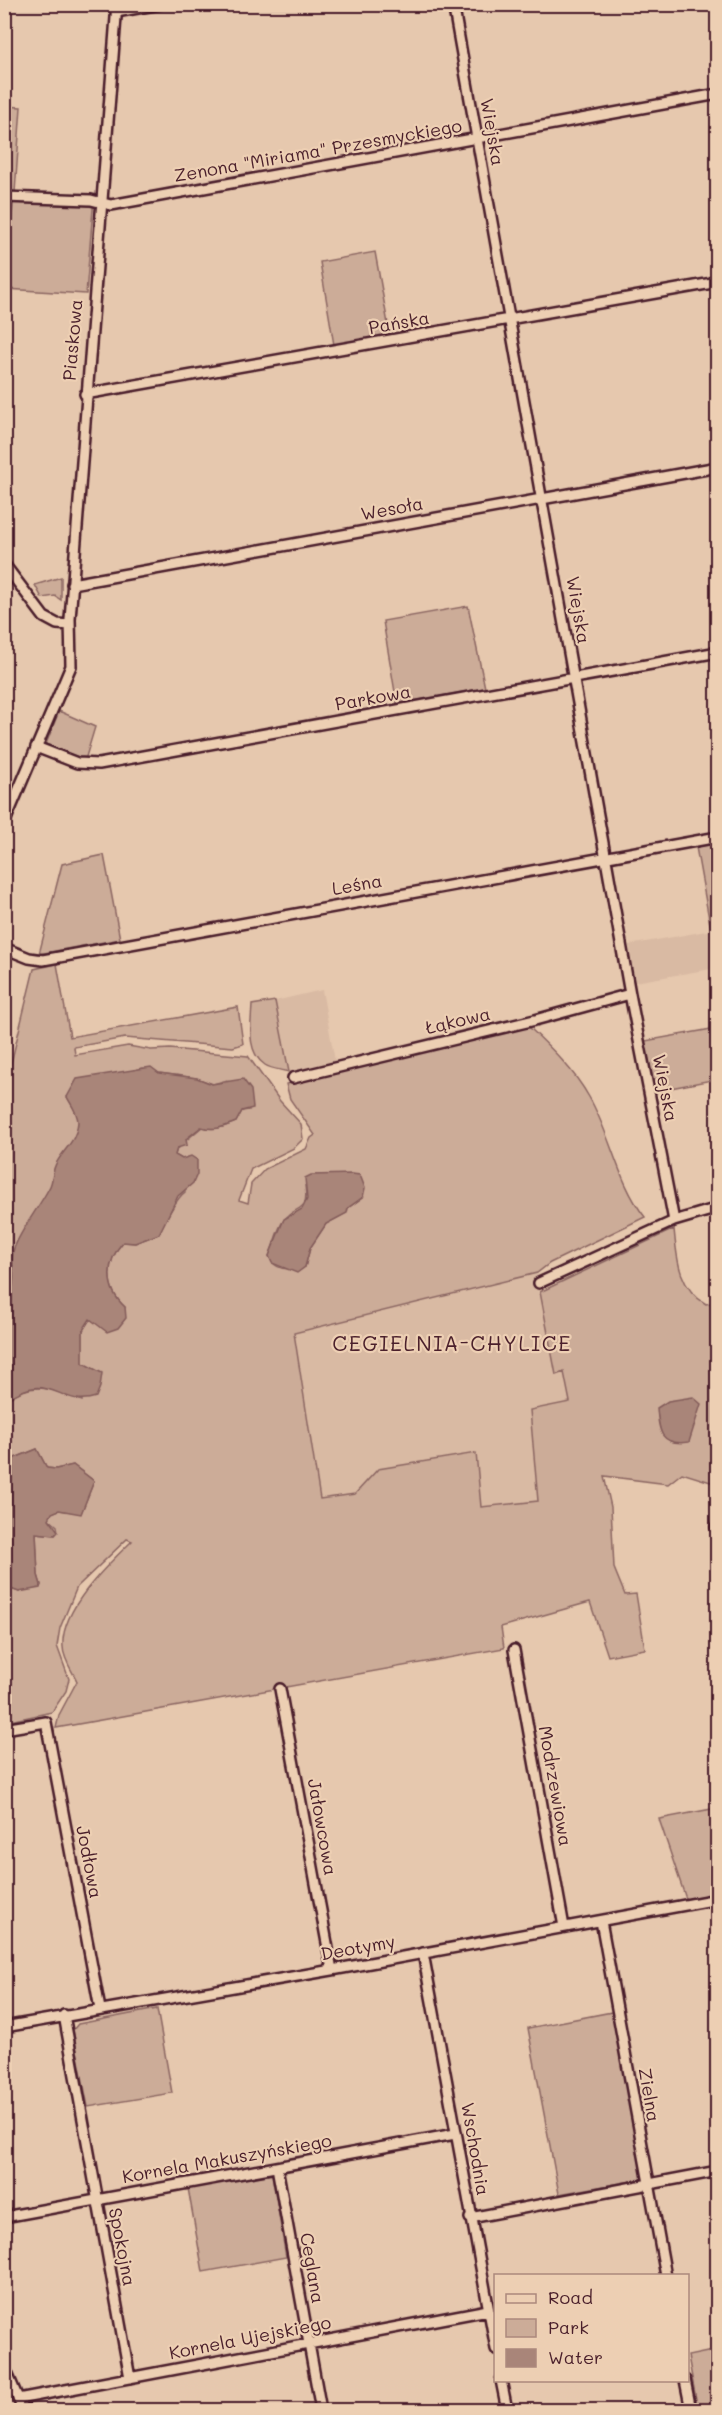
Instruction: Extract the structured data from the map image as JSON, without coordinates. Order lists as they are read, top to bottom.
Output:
{
  "streets": {
    "street": [
      "Wiejska",
      "Zenona \"Miriama\" Przesmyckiego",
      "Pańska",
      "Piaskowa",
      "Wesoła",
      "Parkowa",
      "Leśna",
      "Łąkowa",
      "Modrzewiowa",
      "Jałowcowa",
      "Jodłowa",
      "Deotymy",
      "Zielna",
      "Wschodnia",
      "Kornela Makuszyńskiego",
      "Spokojna",
      "Ceglana",
      "Kornela Ujejskiego"
    ]
  },
  "crossings": [
    ["Wiejska", "Zenona \"Miriama\" Przesmyckiego"],
    ["Wiejska", "Pańska"],
    ["Wiejska", "Wesoła"],
    ["Wiejska", "Parkowa"],
    ["Wiejska", "Leśna"],
    ["Wiejska", "Łąkowa"],
    ["Zenona \"Miriama\" Przesmyckiego", "Piaskowa"],
    ["Pańska", "Piaskowa"],
    ["Piaskowa", "Wesoła"],
    ["Piaskowa", "Parkowa"],
    ["Modrzewiowa", "Deotymy"],
    ["Jałowcowa", "Deotymy"],
    ["Jodłowa", "Deotymy"],
    ["Deotymy", "Zielna"],
    ["Deotymy", "Wschodnia"],
    ["Deotymy", "Spokojna"],
    ["Wschodnia", "Kornela Makuszyńskiego"],
    ["Wschodnia", "Kornela Ujejskiego"],
    ["Kornela Makuszyńskiego", "Spokojna"],
    ["Kornela Makuszyńskiego", "Ceglana"],
    ["Spokojna", "Kornela Ujejskiego"],
    ["Ceglana", "Kornela Ujejskiego"]
  ],
  "districts": ["CEGIELNIA-CHYLICE"],
  "legend": ["Road", "Park", "Water"]
}
